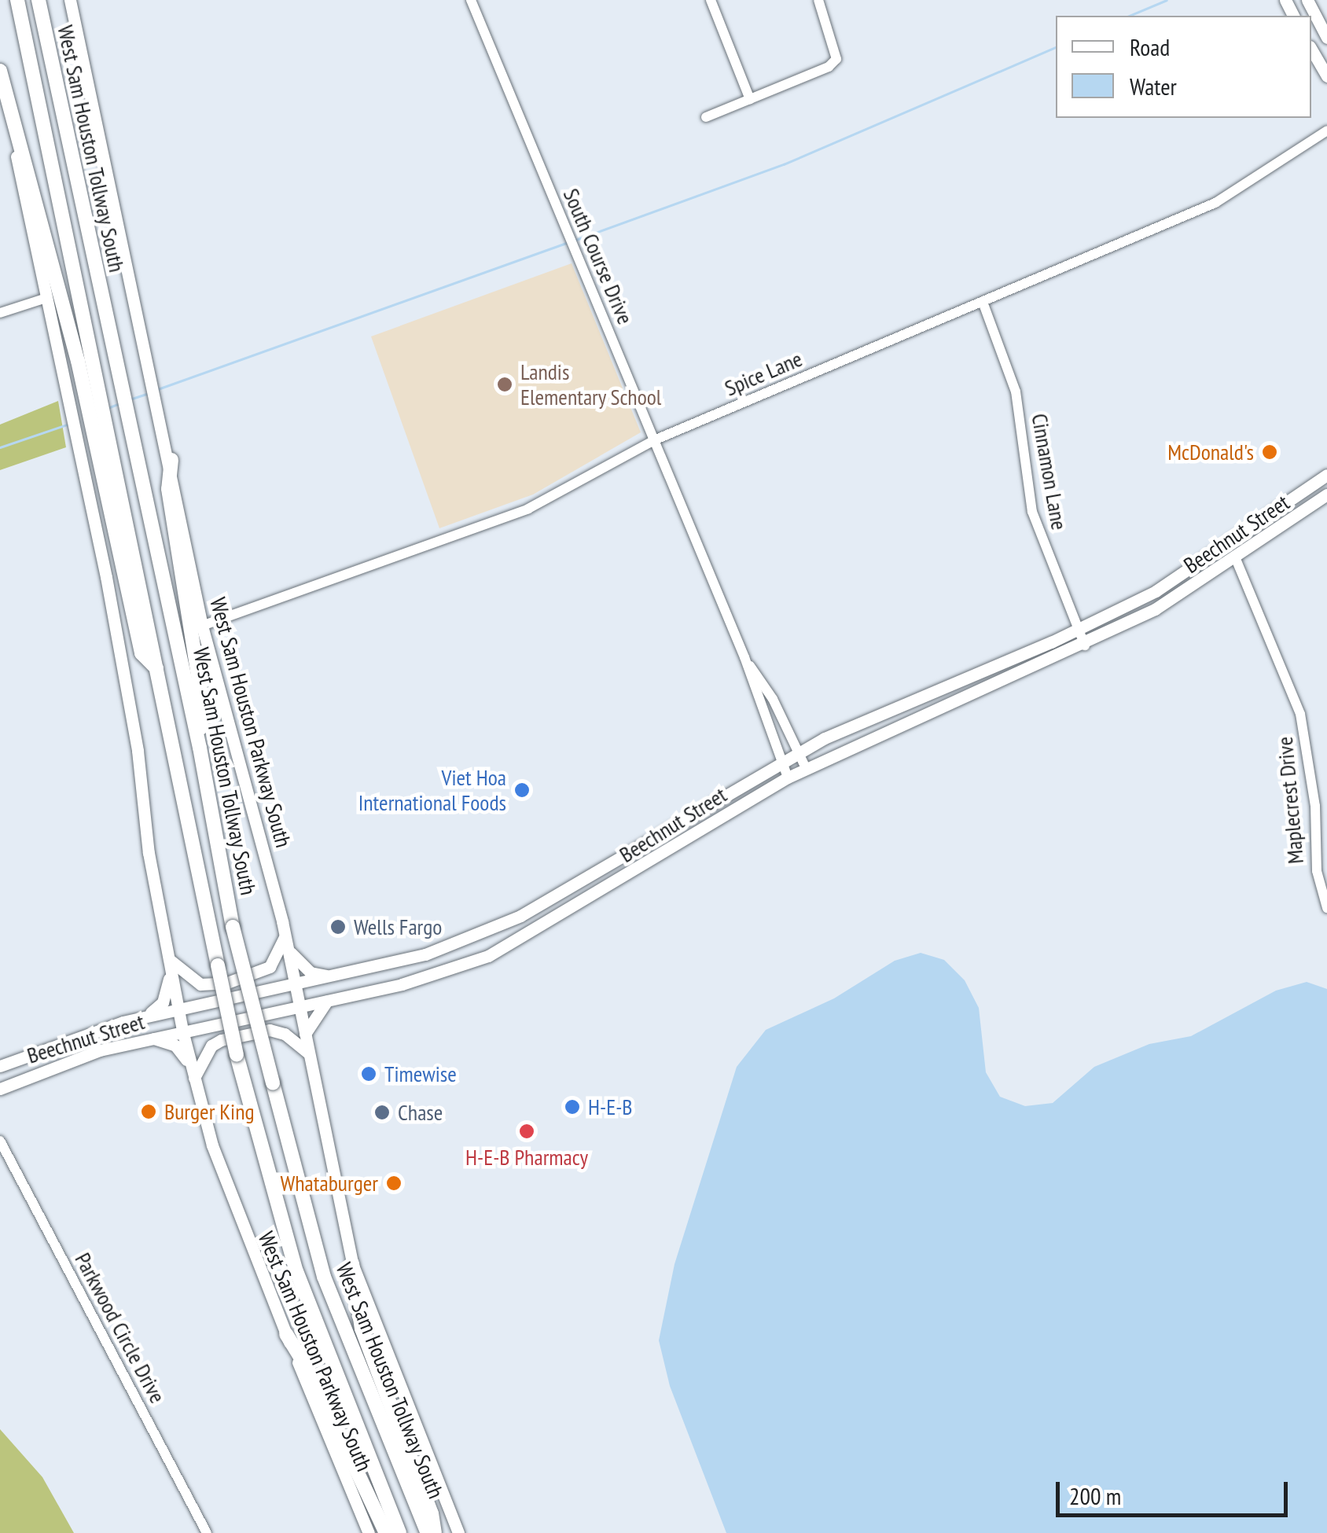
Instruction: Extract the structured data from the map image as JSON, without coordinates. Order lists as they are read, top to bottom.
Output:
{
  "streets": {
    "highway": ["West Sam Houston Tollway South"],
    "main road": ["Beechnut Street", "West Sam Houston Parkway South"],
    "street": [
      "South Course Drive",
      "Spice Lane",
      "Cinnamon Lane",
      "Maplecrest Drive",
      "Parkwood Circle Drive"
    ]
  },
  "crossings": [
    ["South Course Drive", "Spice Lane"],
    ["South Course Drive", "Beechnut Street"],
    ["Spice Lane", "Cinnamon Lane"],
    ["Spice Lane", "West Sam Houston Parkway South"],
    ["Cinnamon Lane", "Beechnut Street"],
    ["Beechnut Street", "West Sam Houston Parkway South"],
    ["Beechnut Street", "Maplecrest Drive"]
  ],
  "places": [
    "Landis Elementary School",
    "McDonald's",
    "Viet Hoa International Foods",
    "Wells Fargo",
    "Timewise",
    "H-E-B",
    "Burger King",
    "Chase",
    "H-E-B Pharmacy",
    "Whataburger"
  ],
  "legend": ["Road", "Water"],
  "scale_bar": "200 m"
}
